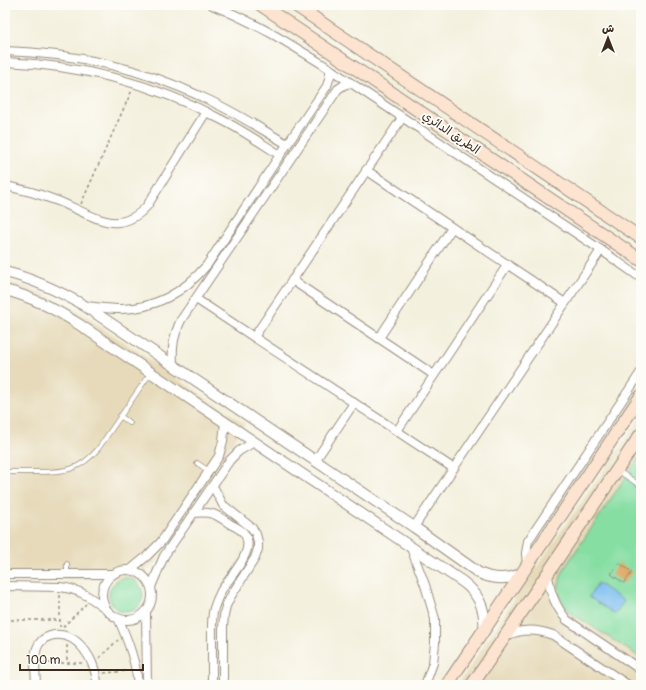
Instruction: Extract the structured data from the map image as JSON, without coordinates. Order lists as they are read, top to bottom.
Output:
{
  "streets": {
    "main road": ["الطريق الدائري"]
  },
  "scale_bar": "100 m",
  "north": "top"
}
